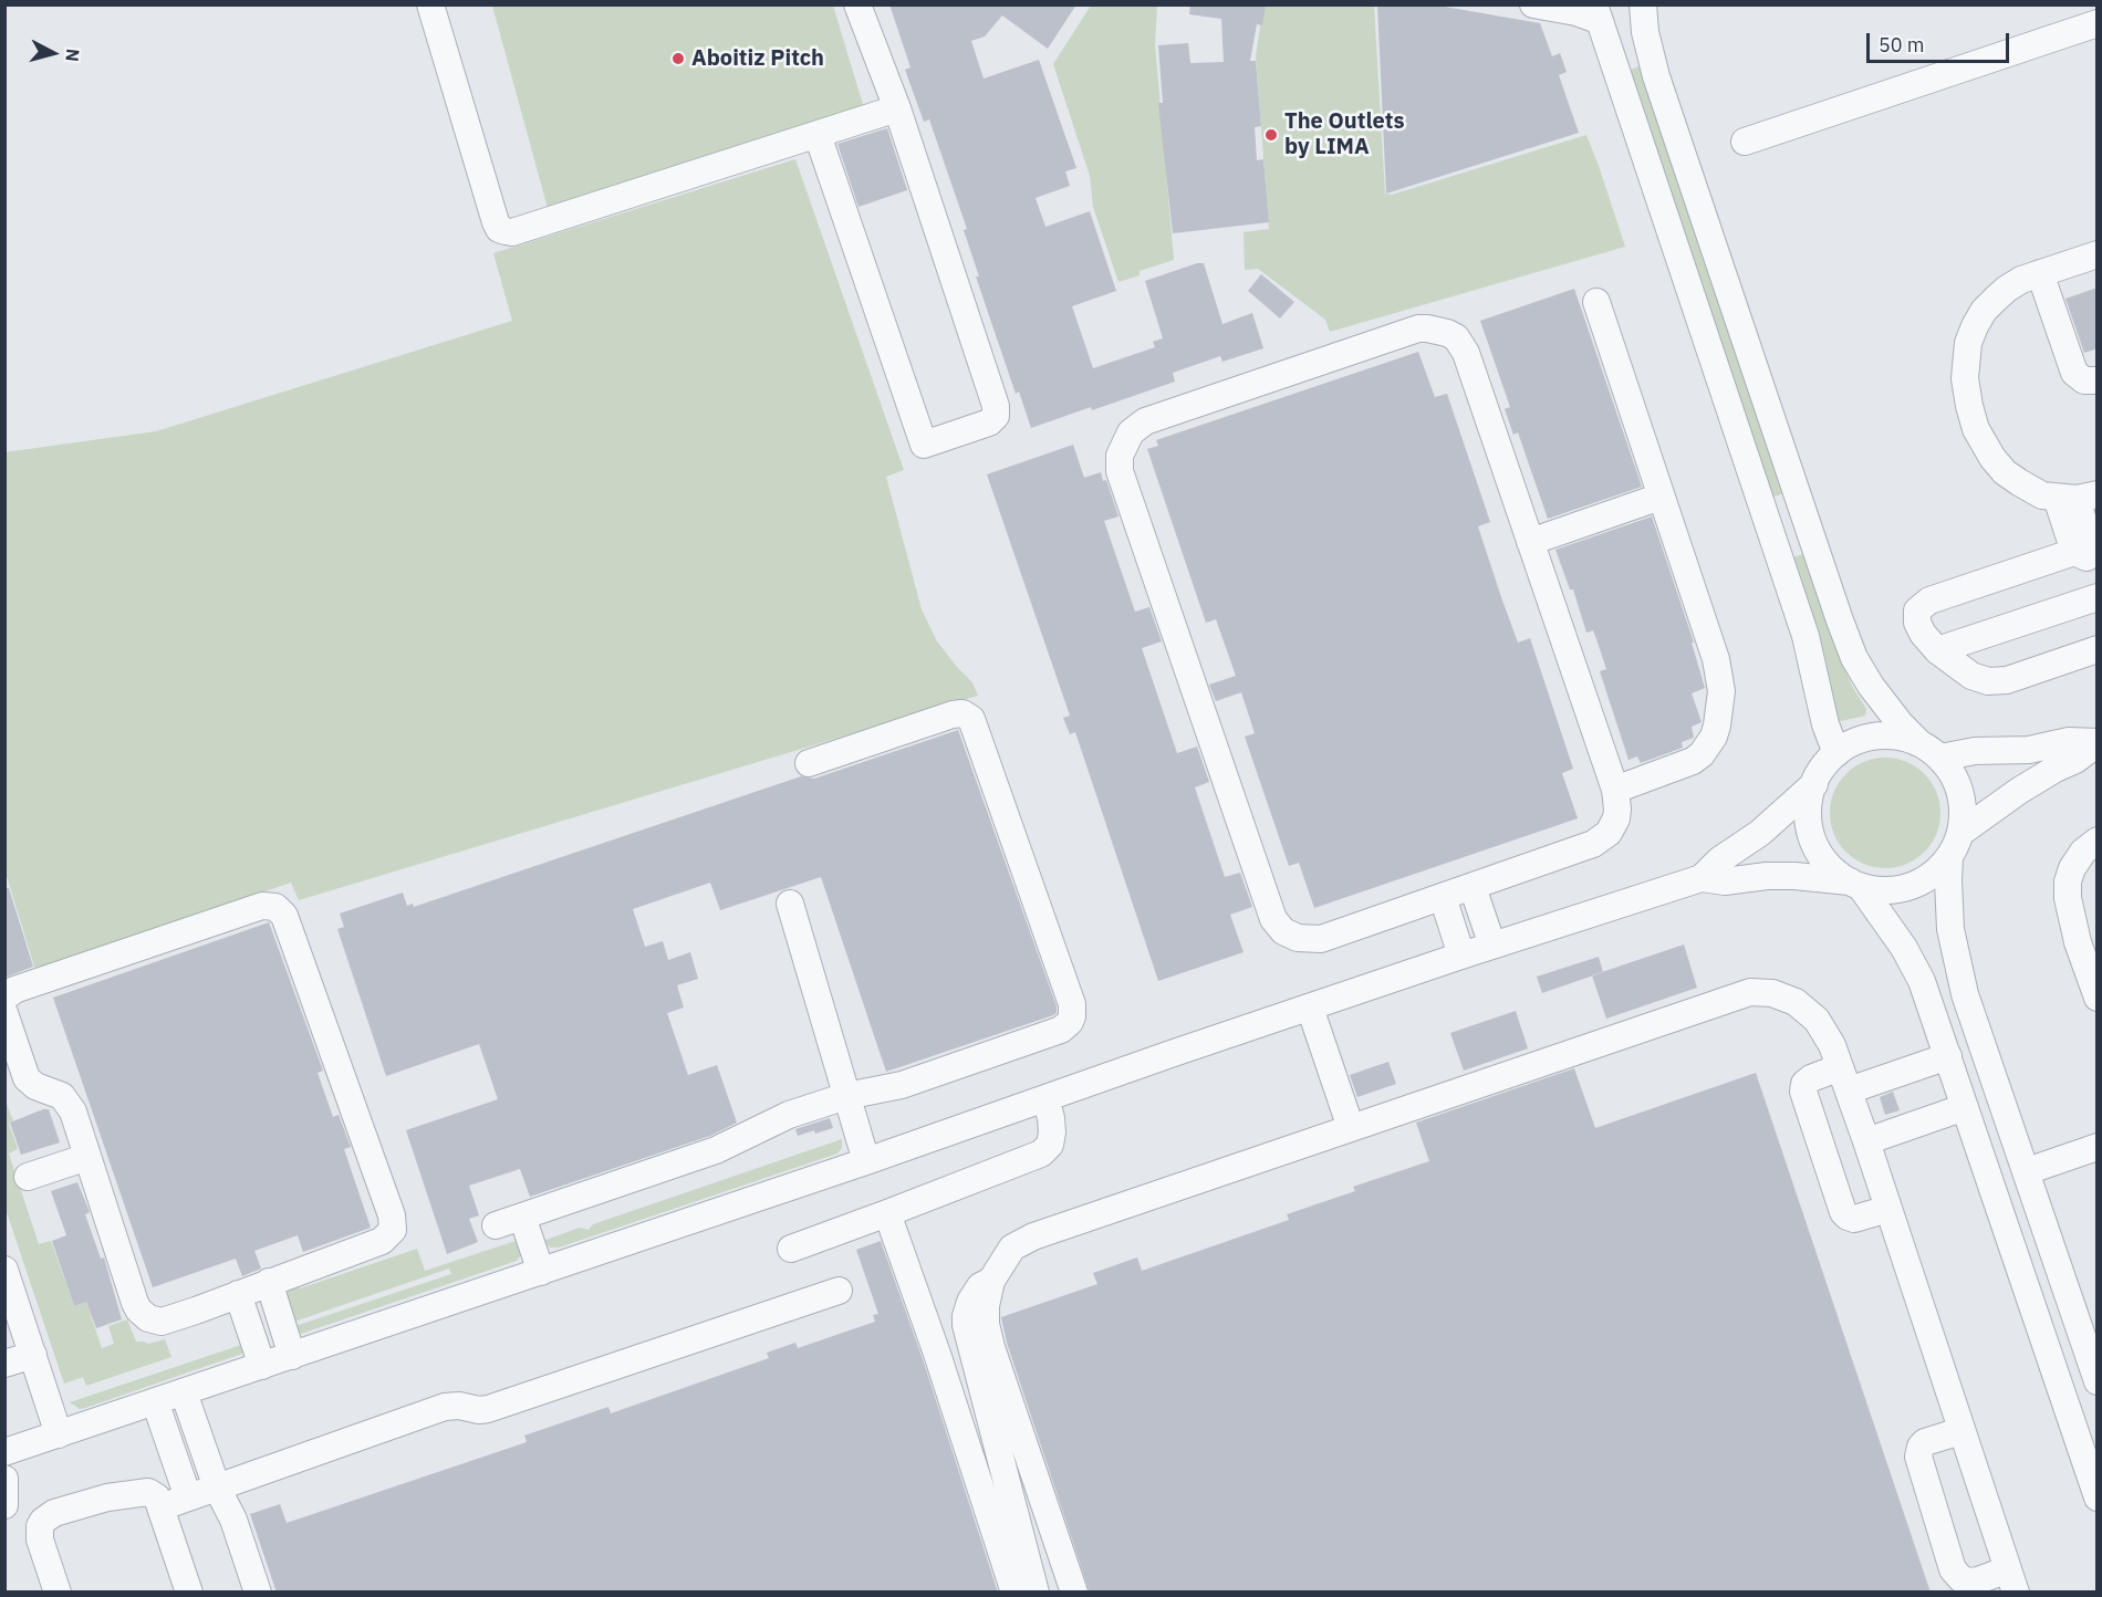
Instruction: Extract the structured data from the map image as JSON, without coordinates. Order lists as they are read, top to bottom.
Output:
{
  "places": ["Aboitiz Pitch", "The Outlets by LIMA"],
  "scale_bar": "50 m",
  "north": "right"
}
